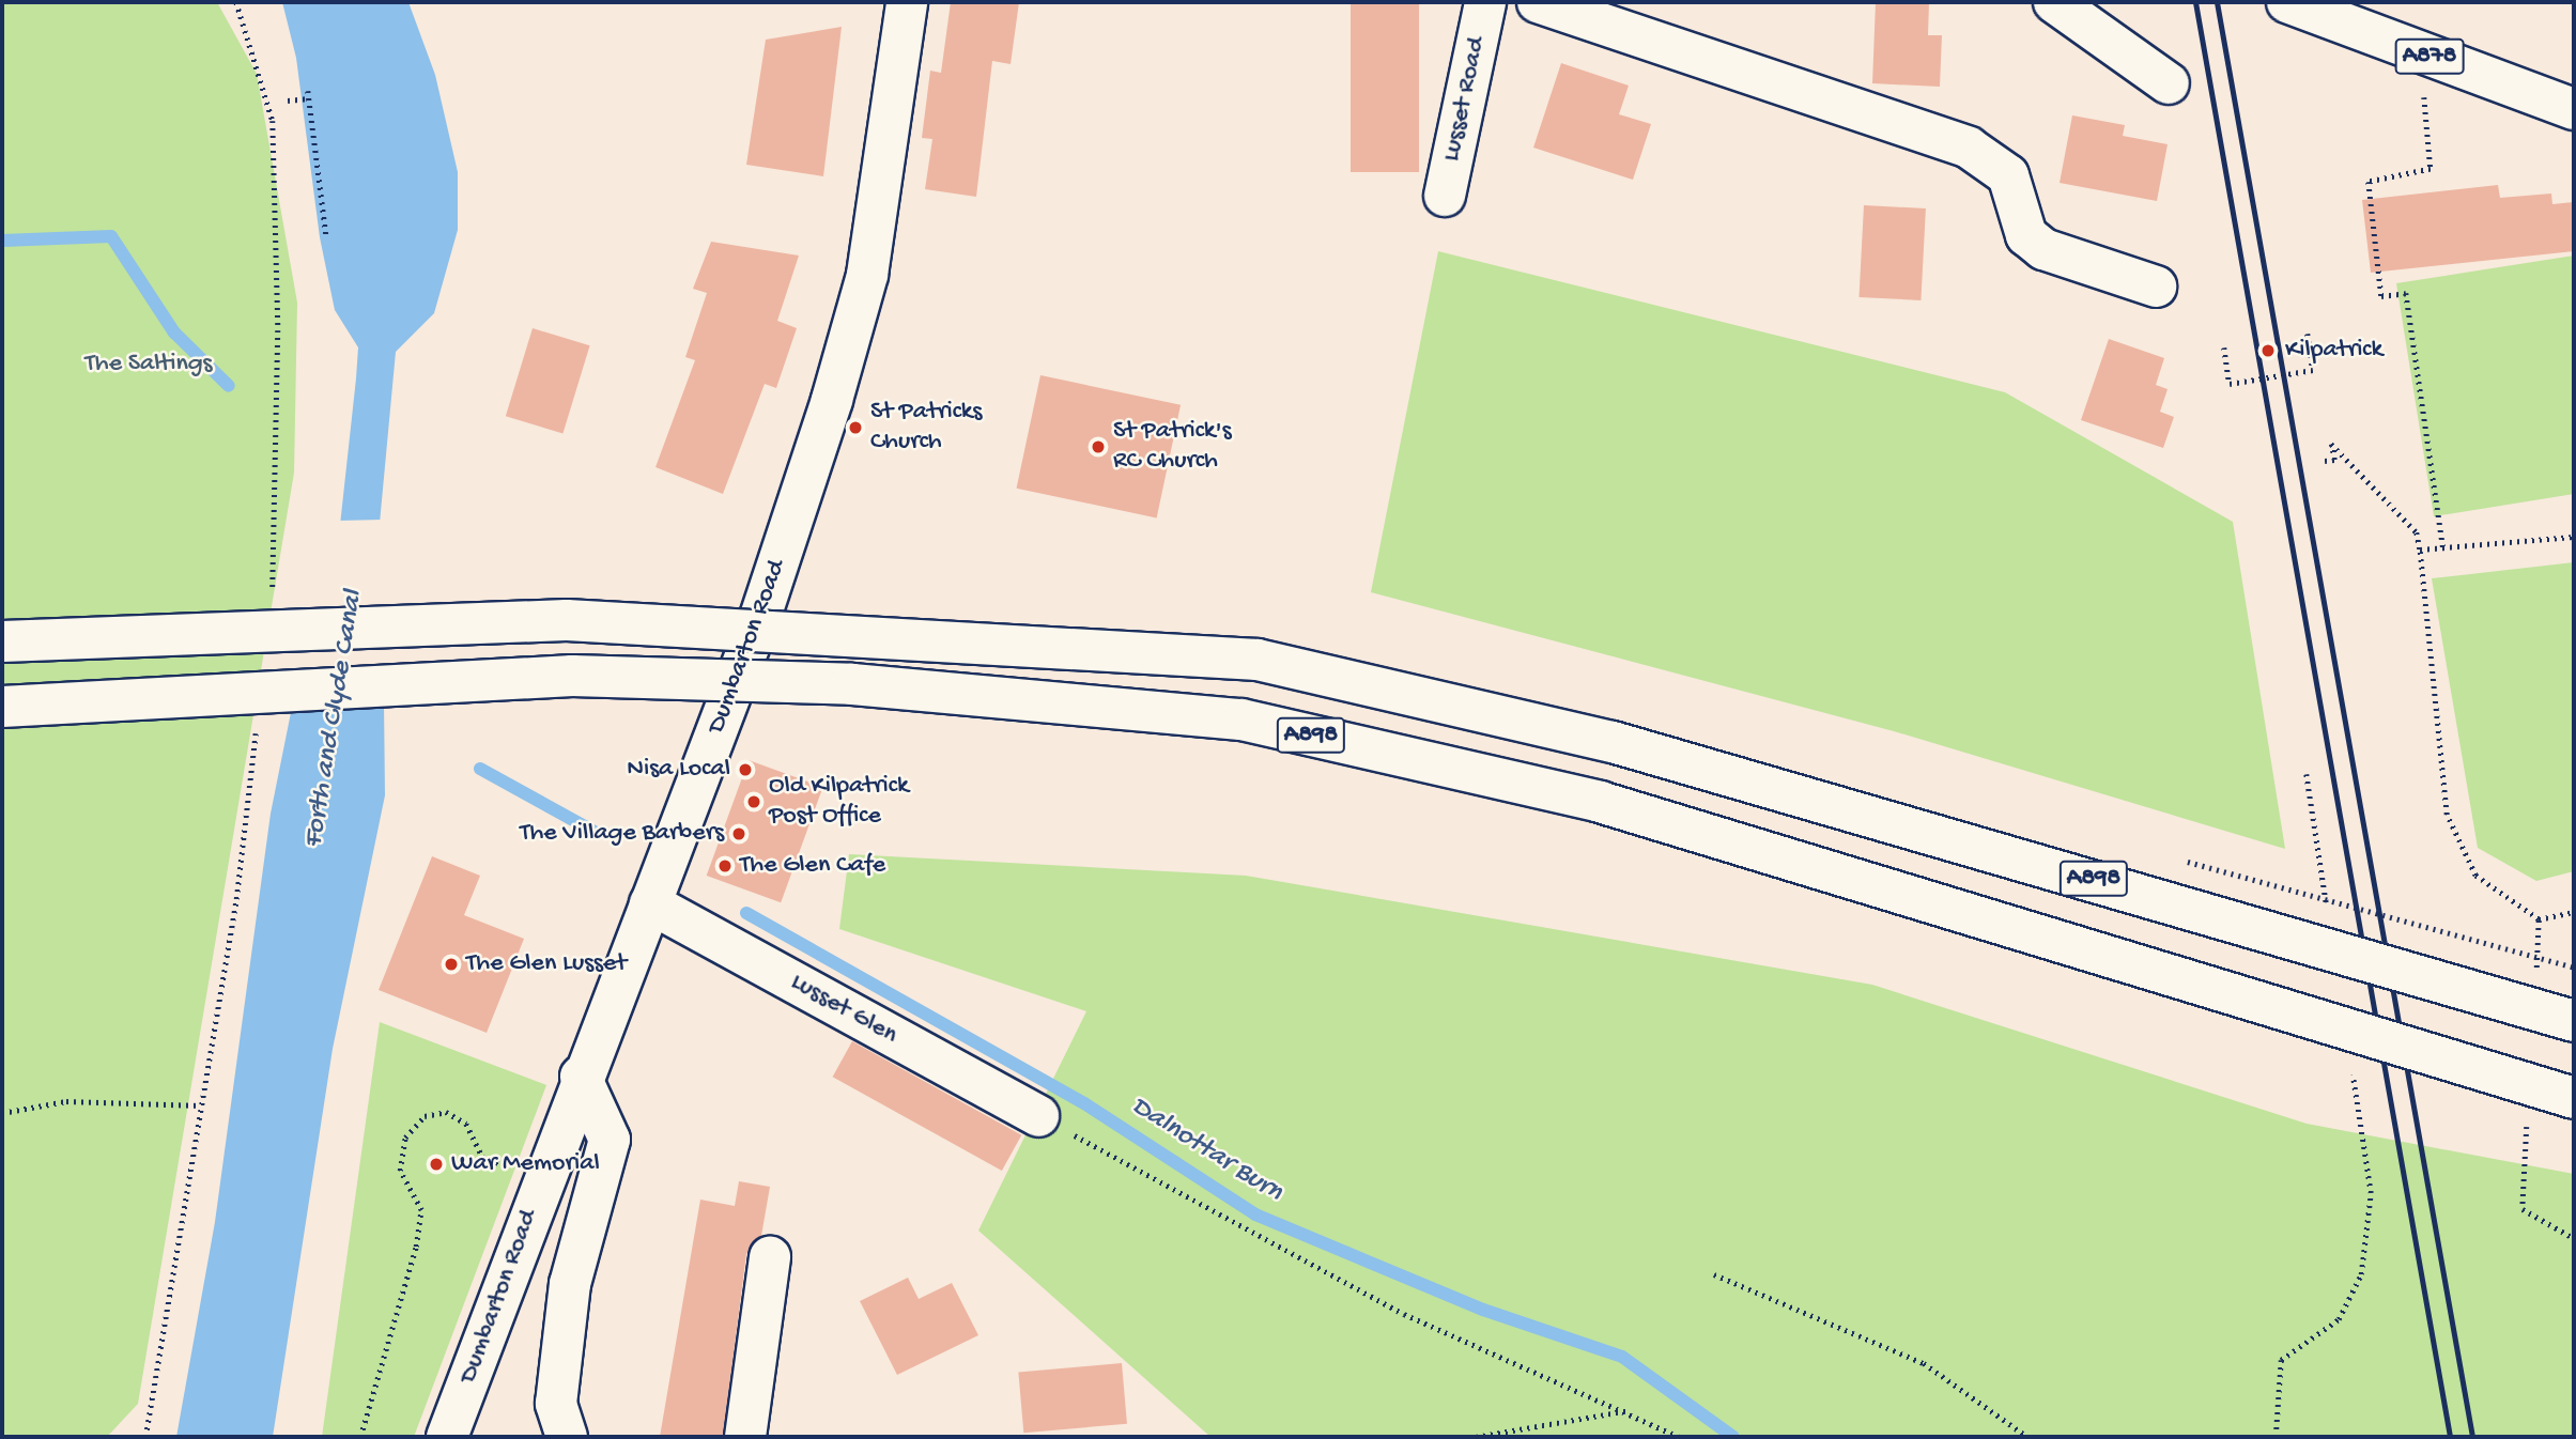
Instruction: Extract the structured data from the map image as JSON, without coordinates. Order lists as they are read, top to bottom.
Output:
{
  "streets": {
    "main road": [
      "A878",
      "Lusset Road",
      "Dumbarton Road",
      "A898",
      "Lusset Glen"
    ]
  },
  "crossings": [
    ["Dumbarton Road", "Lusset Glen"]
  ],
  "water": ["Forth and Clyde Canal", "Dalnottar Burn"],
  "parks": ["The Saltings"],
  "places": [
    "Kilpatrick",
    "St Patricks Church",
    "St Patrick's RC Church",
    "Nisa Local",
    "Old Kilpatrick Post Office",
    "The Village Barbers",
    "The Glen Cafe",
    "The Glen Lusset",
    "War Memorial"
  ]
}
